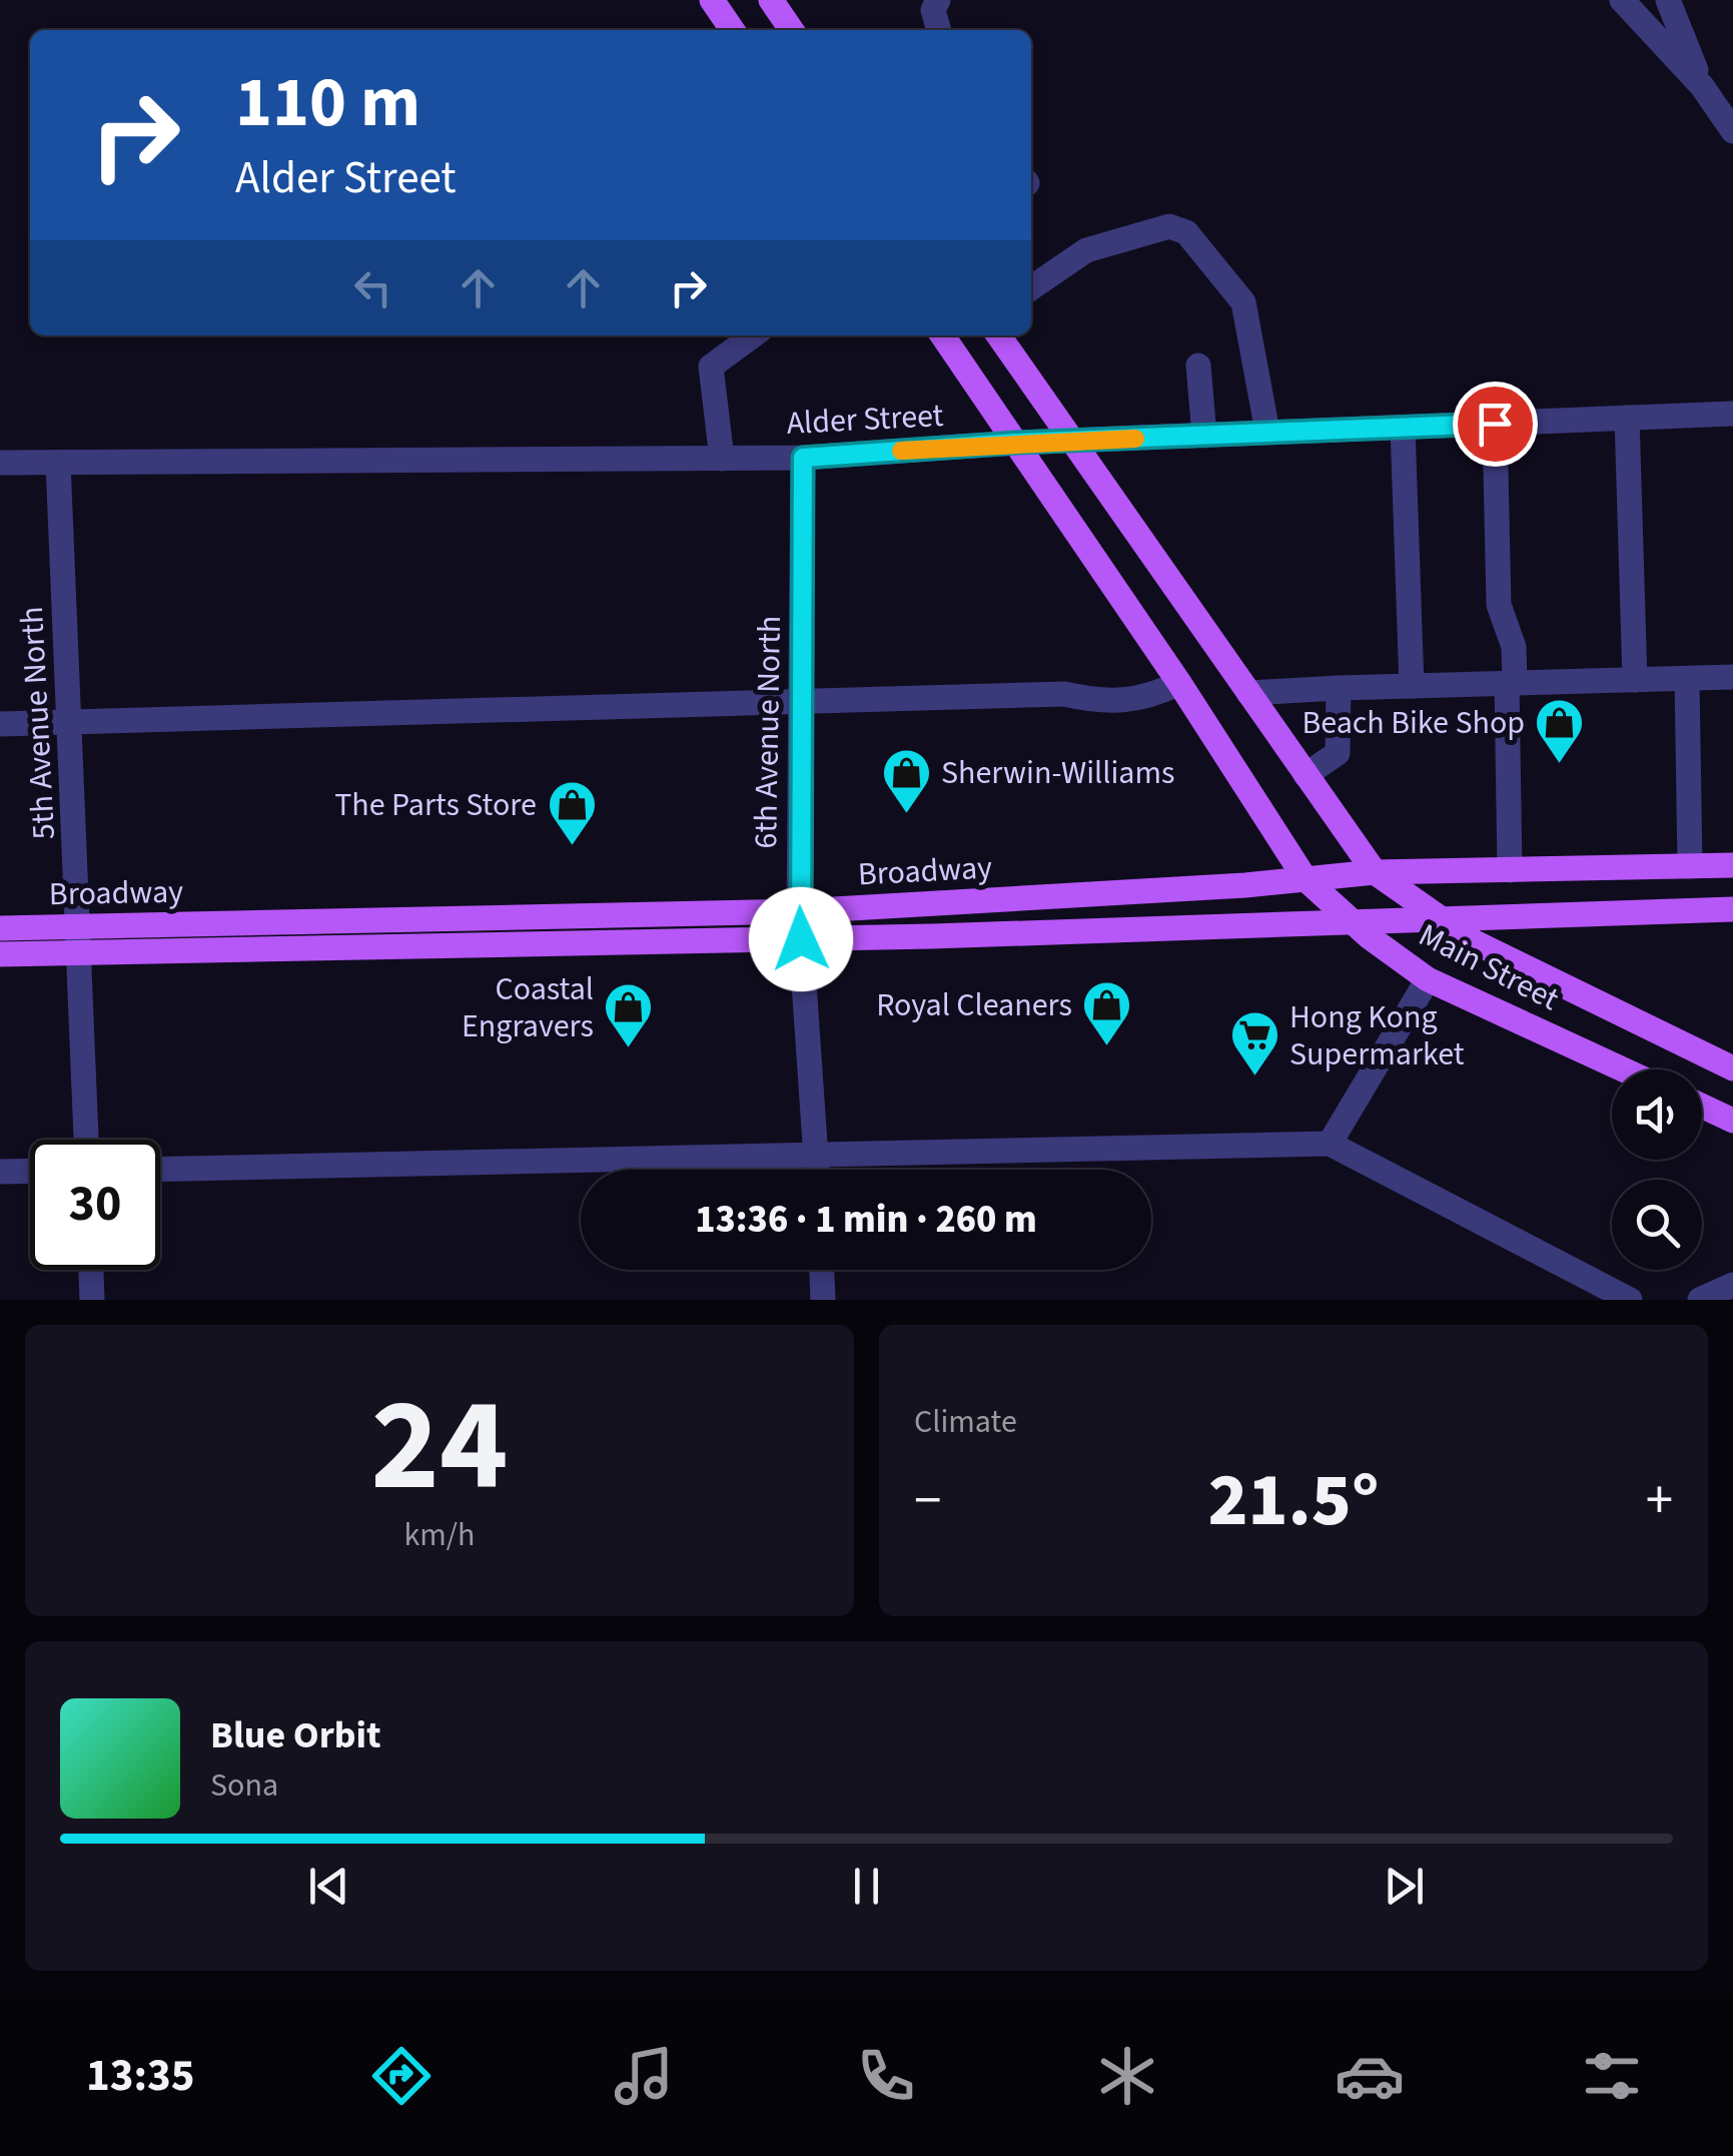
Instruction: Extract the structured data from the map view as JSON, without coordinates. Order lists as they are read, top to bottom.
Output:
{
  "streets": {
    "main road": ["Broadway", "Main Street"],
    "street": ["Alder Street", "5th Avenue North", "6th Avenue North"]
  },
  "crossings": [
    ["Alder Street", "5th Avenue North"],
    ["Alder Street", "6th Avenue North"],
    ["Alder Street", "Main Street"],
    ["5th Avenue North", "Broadway"],
    ["6th Avenue North", "Broadway"],
    ["Broadway", "Main Street"]
  ],
  "places": {
    "shop": [
      "Beach Bike Shop",
      "Sherwin-Williams",
      "The Parts Store",
      "Royal Cleaners",
      "Coastal Engravers"
    ],
    "supermarket": ["Hong Kong Supermarket"]
  },
  "page": {
    "turn": ["110 m", "Alder Street"],
    "limit": "30",
    "trip": "13:36 · 1 min · 260 m",
    "tile": [
      ["24", "km/h"],
      "Climate"
    ],
    "heat": ["−", "21.5°", "+"],
    "song": ["Blue Orbit", "Sona"],
    "tabs": "13:35"
  }
}
